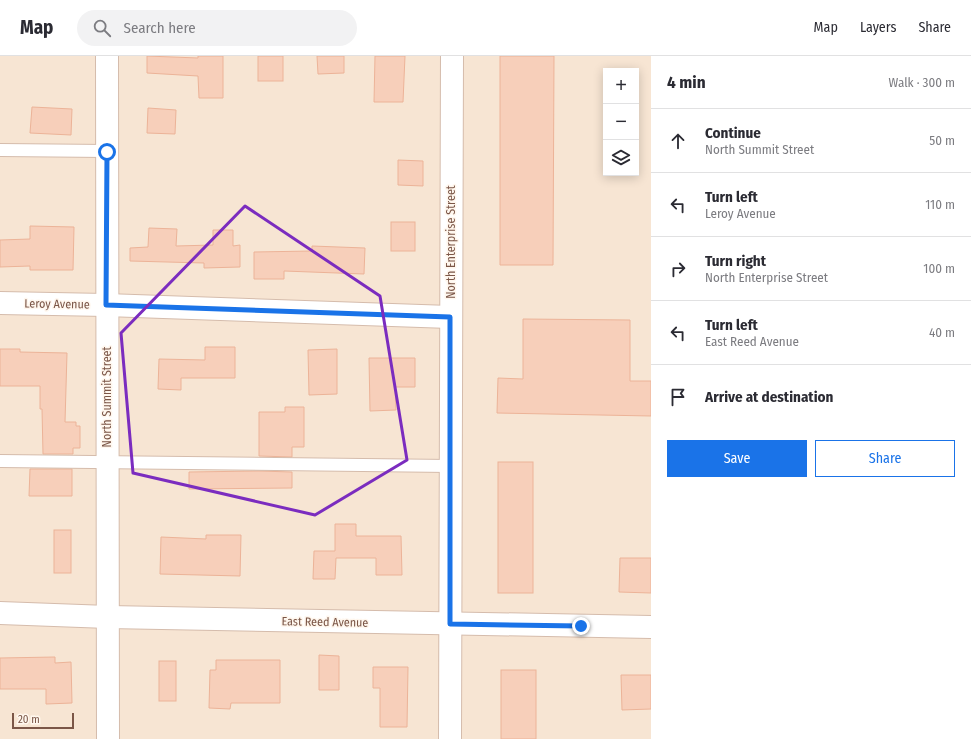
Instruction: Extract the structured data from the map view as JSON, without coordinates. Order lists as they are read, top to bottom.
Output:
{
  "streets": {
    "street": [
      "North Enterprise Street",
      "Leroy Avenue",
      "North Summit Street",
      "East Reed Avenue"
    ]
  },
  "crossings": [
    ["North Enterprise Street", "Leroy Avenue"],
    ["North Enterprise Street", "East Reed Avenue"],
    ["Leroy Avenue", "North Summit Street"],
    ["North Summit Street", "East Reed Avenue"]
  ],
  "scale_bar": "20 m",
  "page": {
    "header": "Map",
    "search": "Search here",
    "nav": ["Map", "Layers", "Share"],
    "heading": ["4 min", "Walk · 300 m"],
    "map_buttons": ["+", "−"],
    "list": [
      ["Continue", "North Summit Street", "50 m"],
      ["Turn left", "Leroy Avenue", "110 m"],
      ["Turn right", "North Enterprise Street", "100 m"],
      ["Turn left", "East Reed Avenue", "40 m"],
      "Arrive at destination"
    ],
    "buttons": ["Save", "Share"],
    "scale": "20 m"
  }
}
